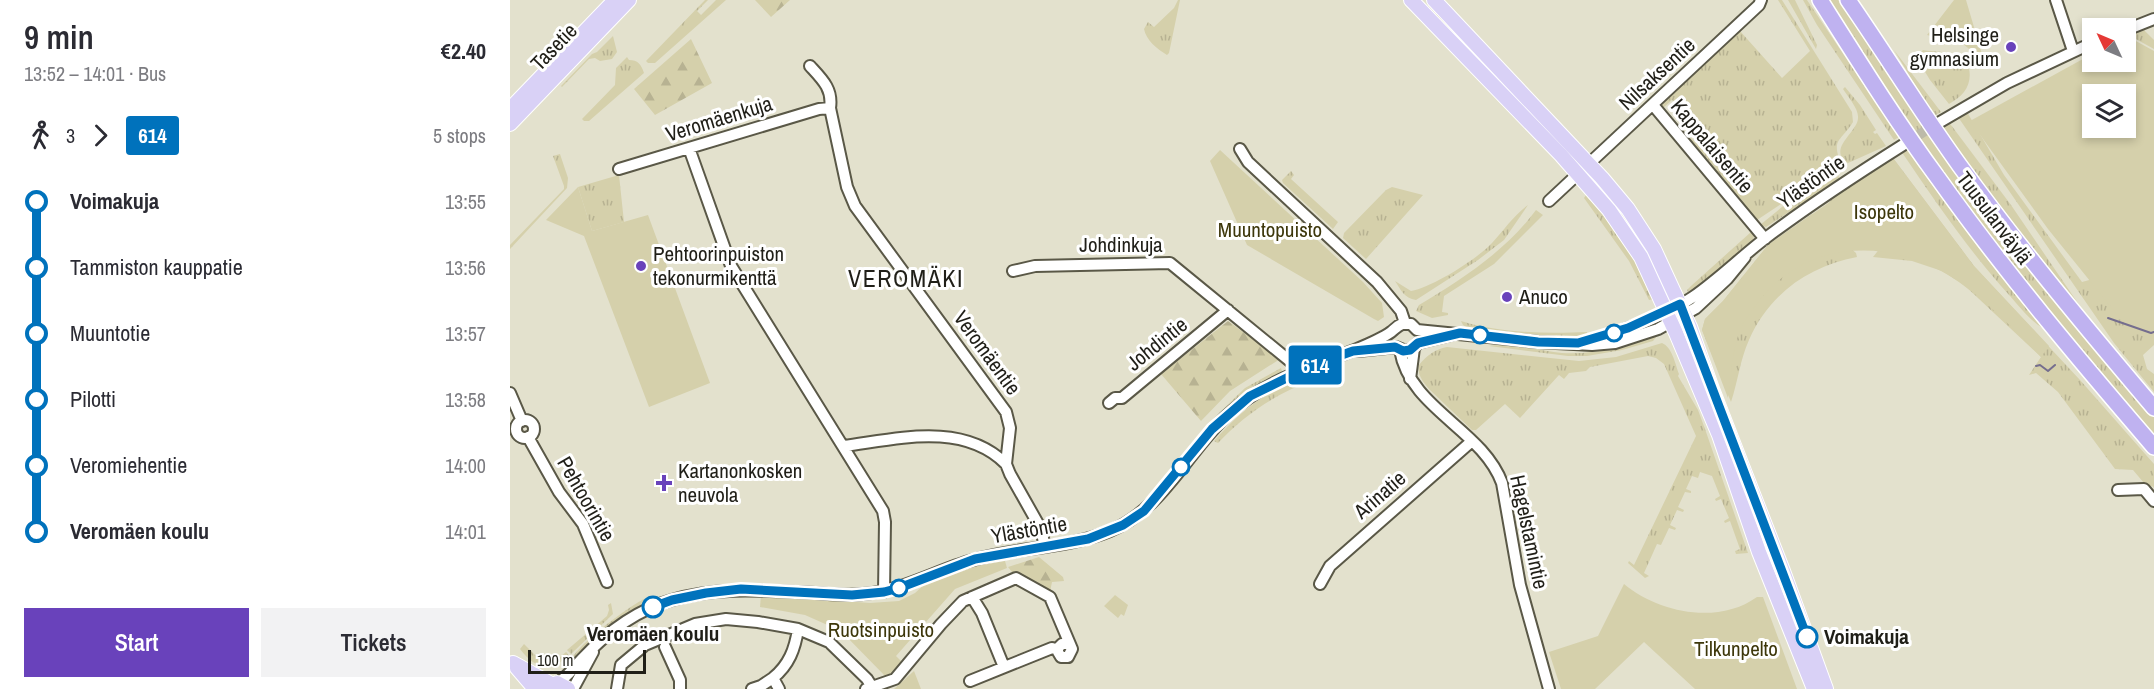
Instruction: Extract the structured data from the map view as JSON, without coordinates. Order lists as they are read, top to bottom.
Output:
{
  "streets": {
    "highway": ["Tuusulanväylä"],
    "main road": ["Tasetie"],
    "street": [
      "Nilsaksentie",
      "Veromäenkuja",
      "Kappalaisentie",
      "Ylästöntie",
      "Johdinkuja",
      "Johdintie",
      "Veromäentie",
      "Arinatie",
      "Pehtoorintie",
      "Hagelstamintie"
    ]
  },
  "crossings": [
    ["Nilsaksentie", "Kappalaisentie"],
    ["Veromäenkuja", "Veromäentie"],
    ["Kappalaisentie", "Ylästöntie"],
    ["Ylästöntie", "Johdinkuja"],
    ["Ylästöntie", "Hagelstamintie"],
    ["Johdinkuja", "Johdintie"],
    ["Arinatie", "Hagelstamintie"]
  ],
  "districts": ["VEROMÄKI"],
  "parks": [
    "Isopelto",
    "Muuntopuisto",
    "Ruotsinpuisto",
    "Tilkunpelto"
  ],
  "places": {
    "other": [
      "Helsinge gymnasium",
      "Pehtoorinpuiston tekonurmikenttä",
      "Anuco",
      "Veromäen koulu",
      "Voimakuja"
    ],
    "health": ["Kartanonkosken neuvola"]
  },
  "lines": ["bus line 614"],
  "scale_bar": "100 m",
  "north": "top left",
  "page": {
    "heading": ["9 min", "13:52 – 14:01 · Bus", "€2.40"],
    "on_map": "614",
    "legs": ["3", "614", "5 stops"],
    "list": [
      {
        "name": "Voimakuja",
        "value": "13:55"
      },
      {
        "name": "Tammiston kauppatie",
        "value": "13:56"
      },
      {
        "name": "Muuntotie",
        "value": "13:57"
      },
      {
        "name": "Pilotti",
        "value": "13:58"
      },
      {
        "name": "Veromiehentie",
        "value": "14:00"
      },
      {
        "name": "Veromäen koulu",
        "value": "14:01"
      }
    ],
    "buttons": ["Start", "Tickets"],
    "scale": "100 m"
  }
}
